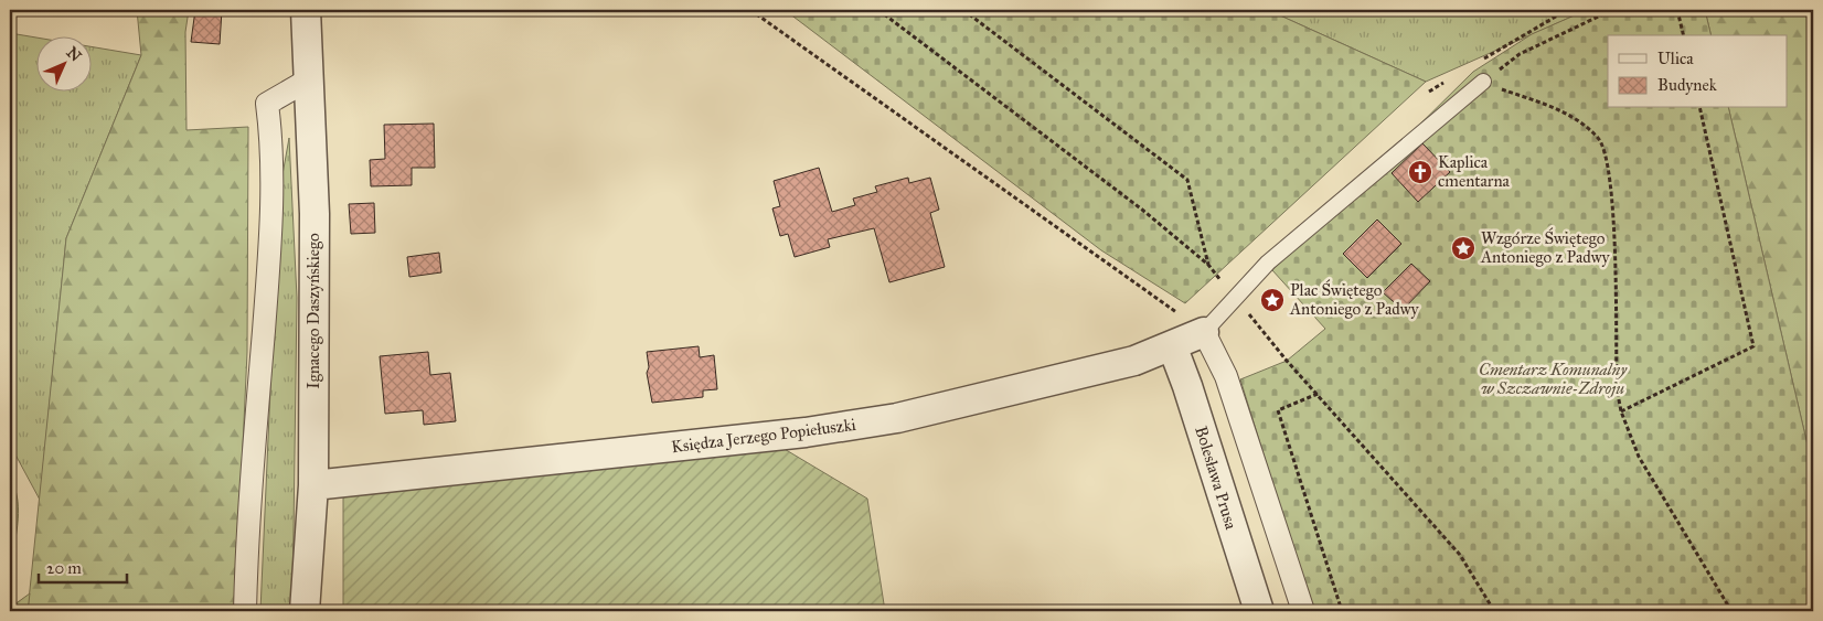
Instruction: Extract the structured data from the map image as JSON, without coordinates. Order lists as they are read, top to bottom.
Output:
{
  "streets": {
    "street": ["Ignacego Daszyńskiego", "Księdza Jerzego Popiełuszki", "Bolesława Prusa"]
  },
  "crossings": [
    ["Ignacego Daszyńskiego", "Księdza Jerzego Popiełuszki"],
    ["Księdza Jerzego Popiełuszki", "Bolesława Prusa"]
  ],
  "parks": ["Cmentarz Komunalny w Szczawnie-Zdroju"],
  "places": {
    "church": ["Kaplica cmentarna"],
    "place": ["Wzgórze Świętego Antoniego z Padwy", "Plac Świętego Antoniego z Padwy"]
  },
  "legend": ["Ulica", "Budynek"],
  "scale_bar": "20 m",
  "north": "top right"
}
